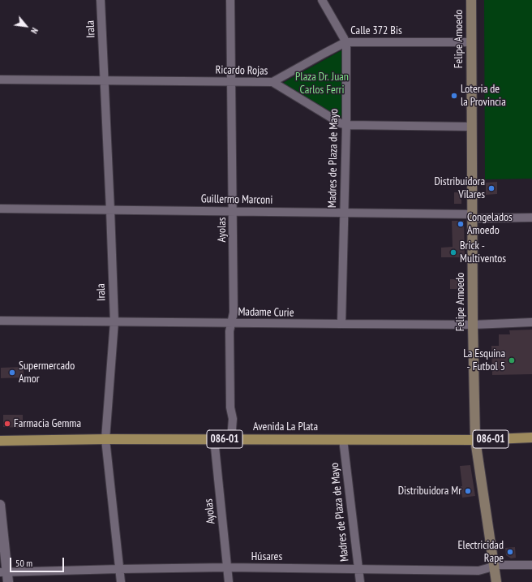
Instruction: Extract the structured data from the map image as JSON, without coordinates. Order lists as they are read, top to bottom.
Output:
{
  "streets": {
    "main road": ["Felipe Amoedo", "Avenida La Plata", "086-01"],
    "street": [
      "Irala",
      "Calle 372 Bis",
      "Ricardo Rojas",
      "Madres de Plaza de Mayo",
      "Guillermo Marconi",
      "Ayolas",
      "Madame Curie",
      "Húsares"
    ]
  },
  "crossings": [
    ["Irala", "Ricardo Rojas"],
    ["Irala", "Guillermo Marconi"],
    ["Irala", "Madame Curie"],
    ["Irala", "Avenida La Plata"],
    ["Irala", "Húsares"],
    ["Calle 372 Bis", "Felipe Amoedo"],
    ["Calle 372 Bis", "Ricardo Rojas"],
    ["Calle 372 Bis", "Madres de Plaza de Mayo"],
    ["Felipe Amoedo", "Ricardo Rojas"],
    ["Felipe Amoedo", "Guillermo Marconi"],
    ["Felipe Amoedo", "Madame Curie"],
    ["Felipe Amoedo", "Avenida La Plata"],
    ["Felipe Amoedo", "Húsares"],
    ["Ricardo Rojas", "Madres de Plaza de Mayo"],
    ["Ricardo Rojas", "Ayolas"],
    ["Madres de Plaza de Mayo", "Guillermo Marconi"],
    ["Madres de Plaza de Mayo", "Madame Curie"],
    ["Madres de Plaza de Mayo", "Avenida La Plata"],
    ["Madres de Plaza de Mayo", "Húsares"],
    ["Guillermo Marconi", "Ayolas"],
    ["Ayolas", "Madame Curie"],
    ["Ayolas", "Avenida La Plata"],
    ["Ayolas", "Húsares"]
  ],
  "parks": ["Plaza Dr. Juan Carlos Ferri"],
  "places": [
    "Loteria de la Provincia",
    "Distribuidora Vilares",
    "Congelados Amoedo",
    "Brick - Multiventos",
    "La Esquina - Futbol 5",
    "Supermercado Amor",
    "Farmacia Gemma",
    "Distribuidora Mr",
    "Electricidad Rape"
  ],
  "scale_bar": "50 m",
  "north": "bottom right"
}
